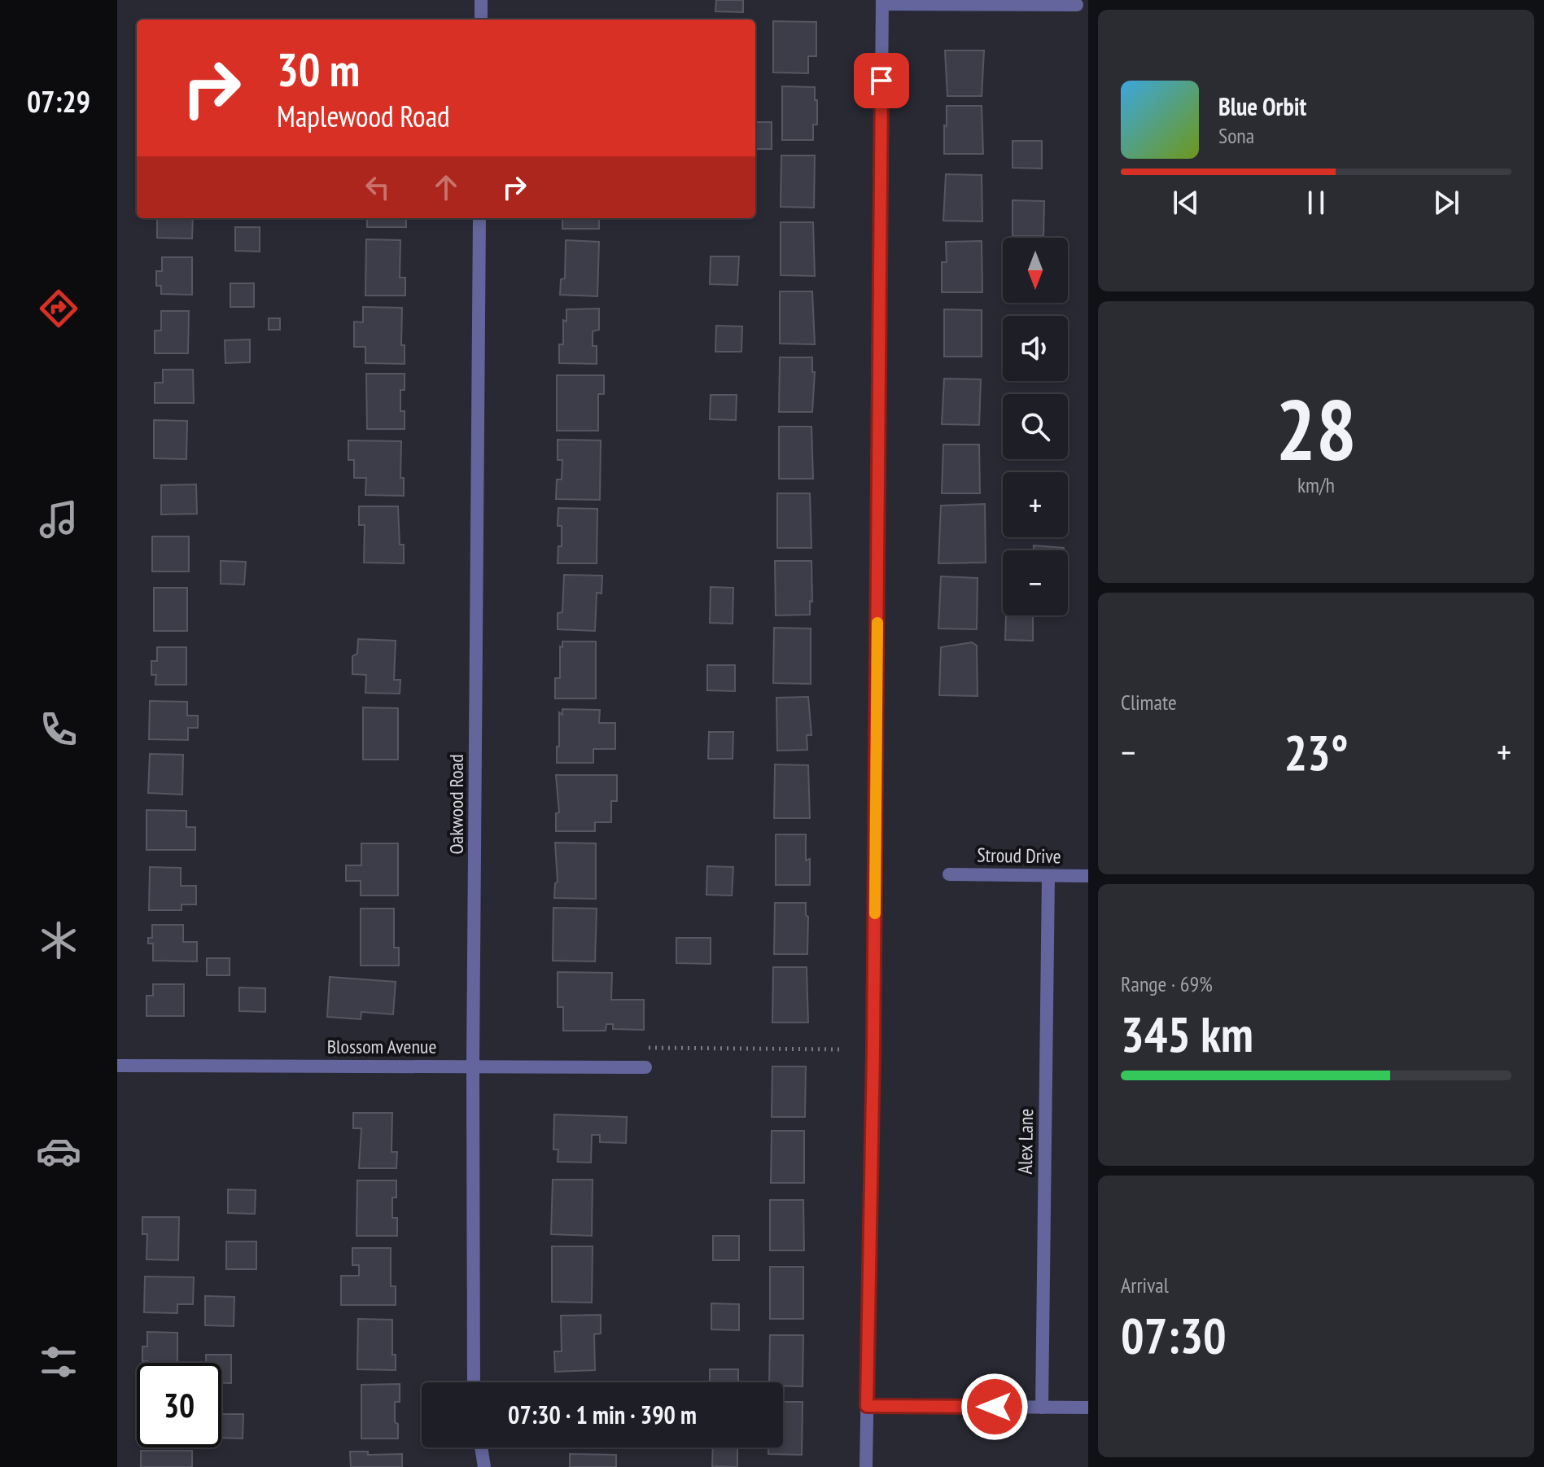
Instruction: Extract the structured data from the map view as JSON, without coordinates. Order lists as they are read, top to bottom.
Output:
{
  "streets": {
    "street": [
      "Oakwood Road",
      "Stroud Drive",
      "Blossom Avenue",
      "Alex Lane"
    ]
  },
  "crossings": [
    ["Oakwood Road", "Blossom Avenue"],
    ["Stroud Drive", "Alex Lane"]
  ],
  "north": "bottom",
  "page": {
    "tabs": "07:29",
    "turn": ["30 m", "Maplewood Road"],
    "song": ["Blue Orbit", "Sona"],
    "map_buttons": ["+", "−"],
    "tile": [
      ["28", "km/h"],
      "Climate",
      ["Range · 69%", "345 km"],
      ["Arrival", "07:30"]
    ],
    "heat": ["−", "23°", "+"],
    "limit": "30",
    "trip": "07:30 · 1 min · 390 m"
  }
}
